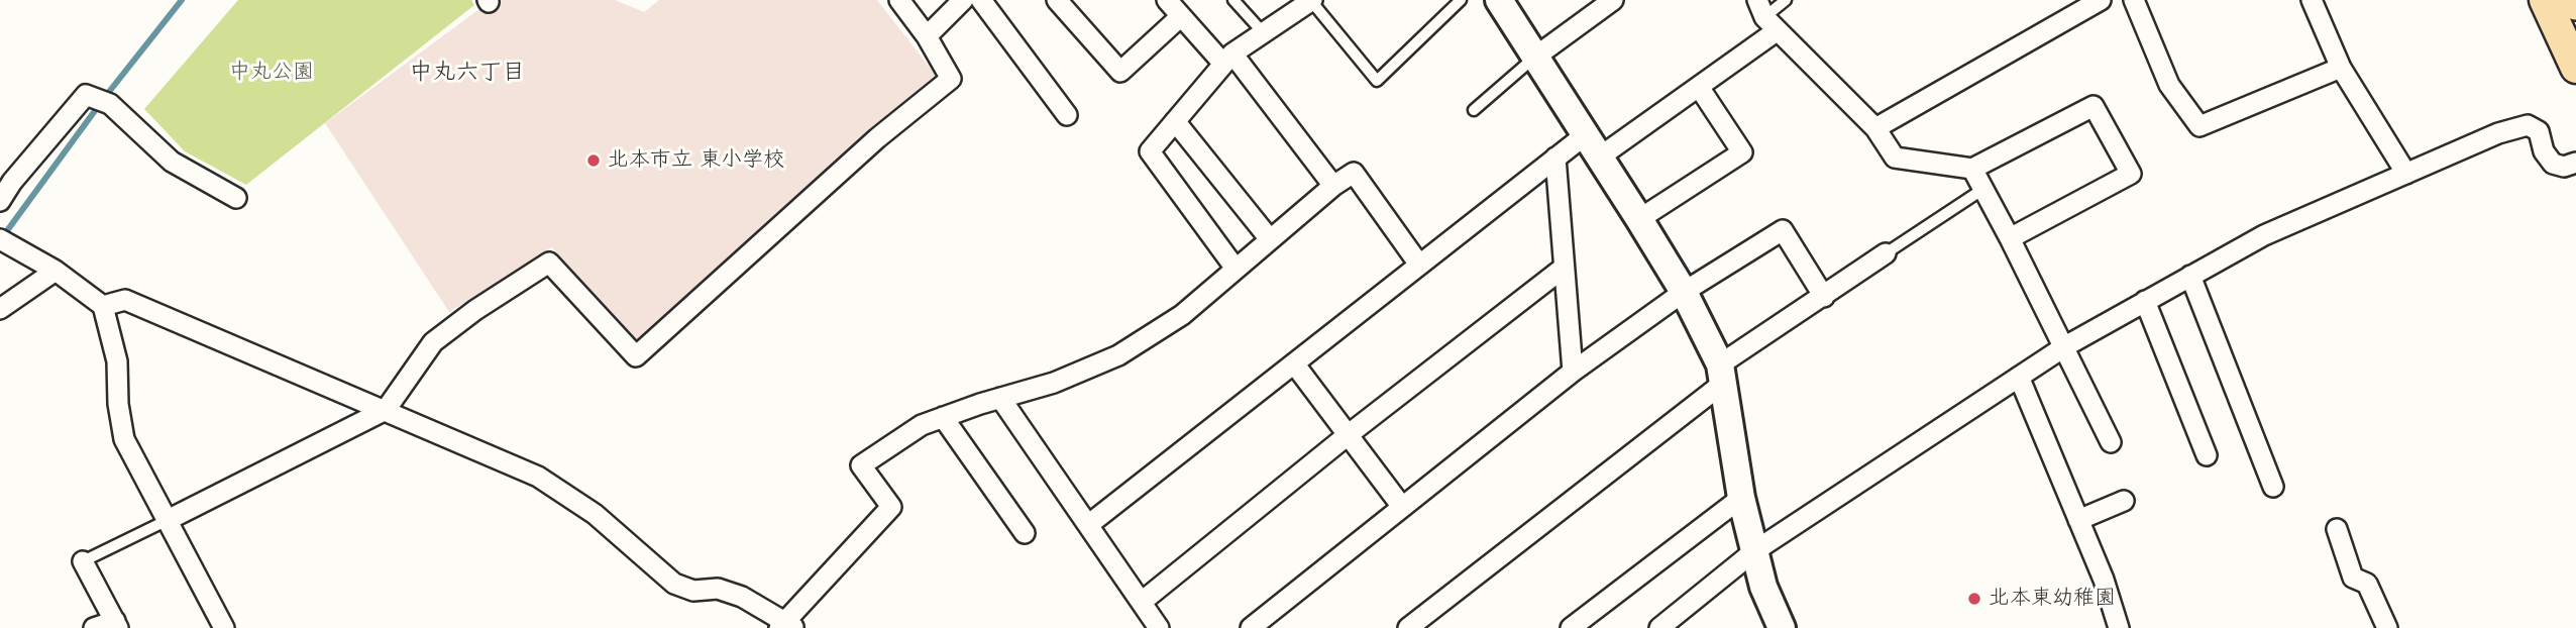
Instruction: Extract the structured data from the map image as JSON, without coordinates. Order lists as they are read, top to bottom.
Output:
{
  "districts": ["中丸六丁目"],
  "parks": ["中丸公園"],
  "places": ["北本市立 東小学校", "北本東幼稚園"]
}
